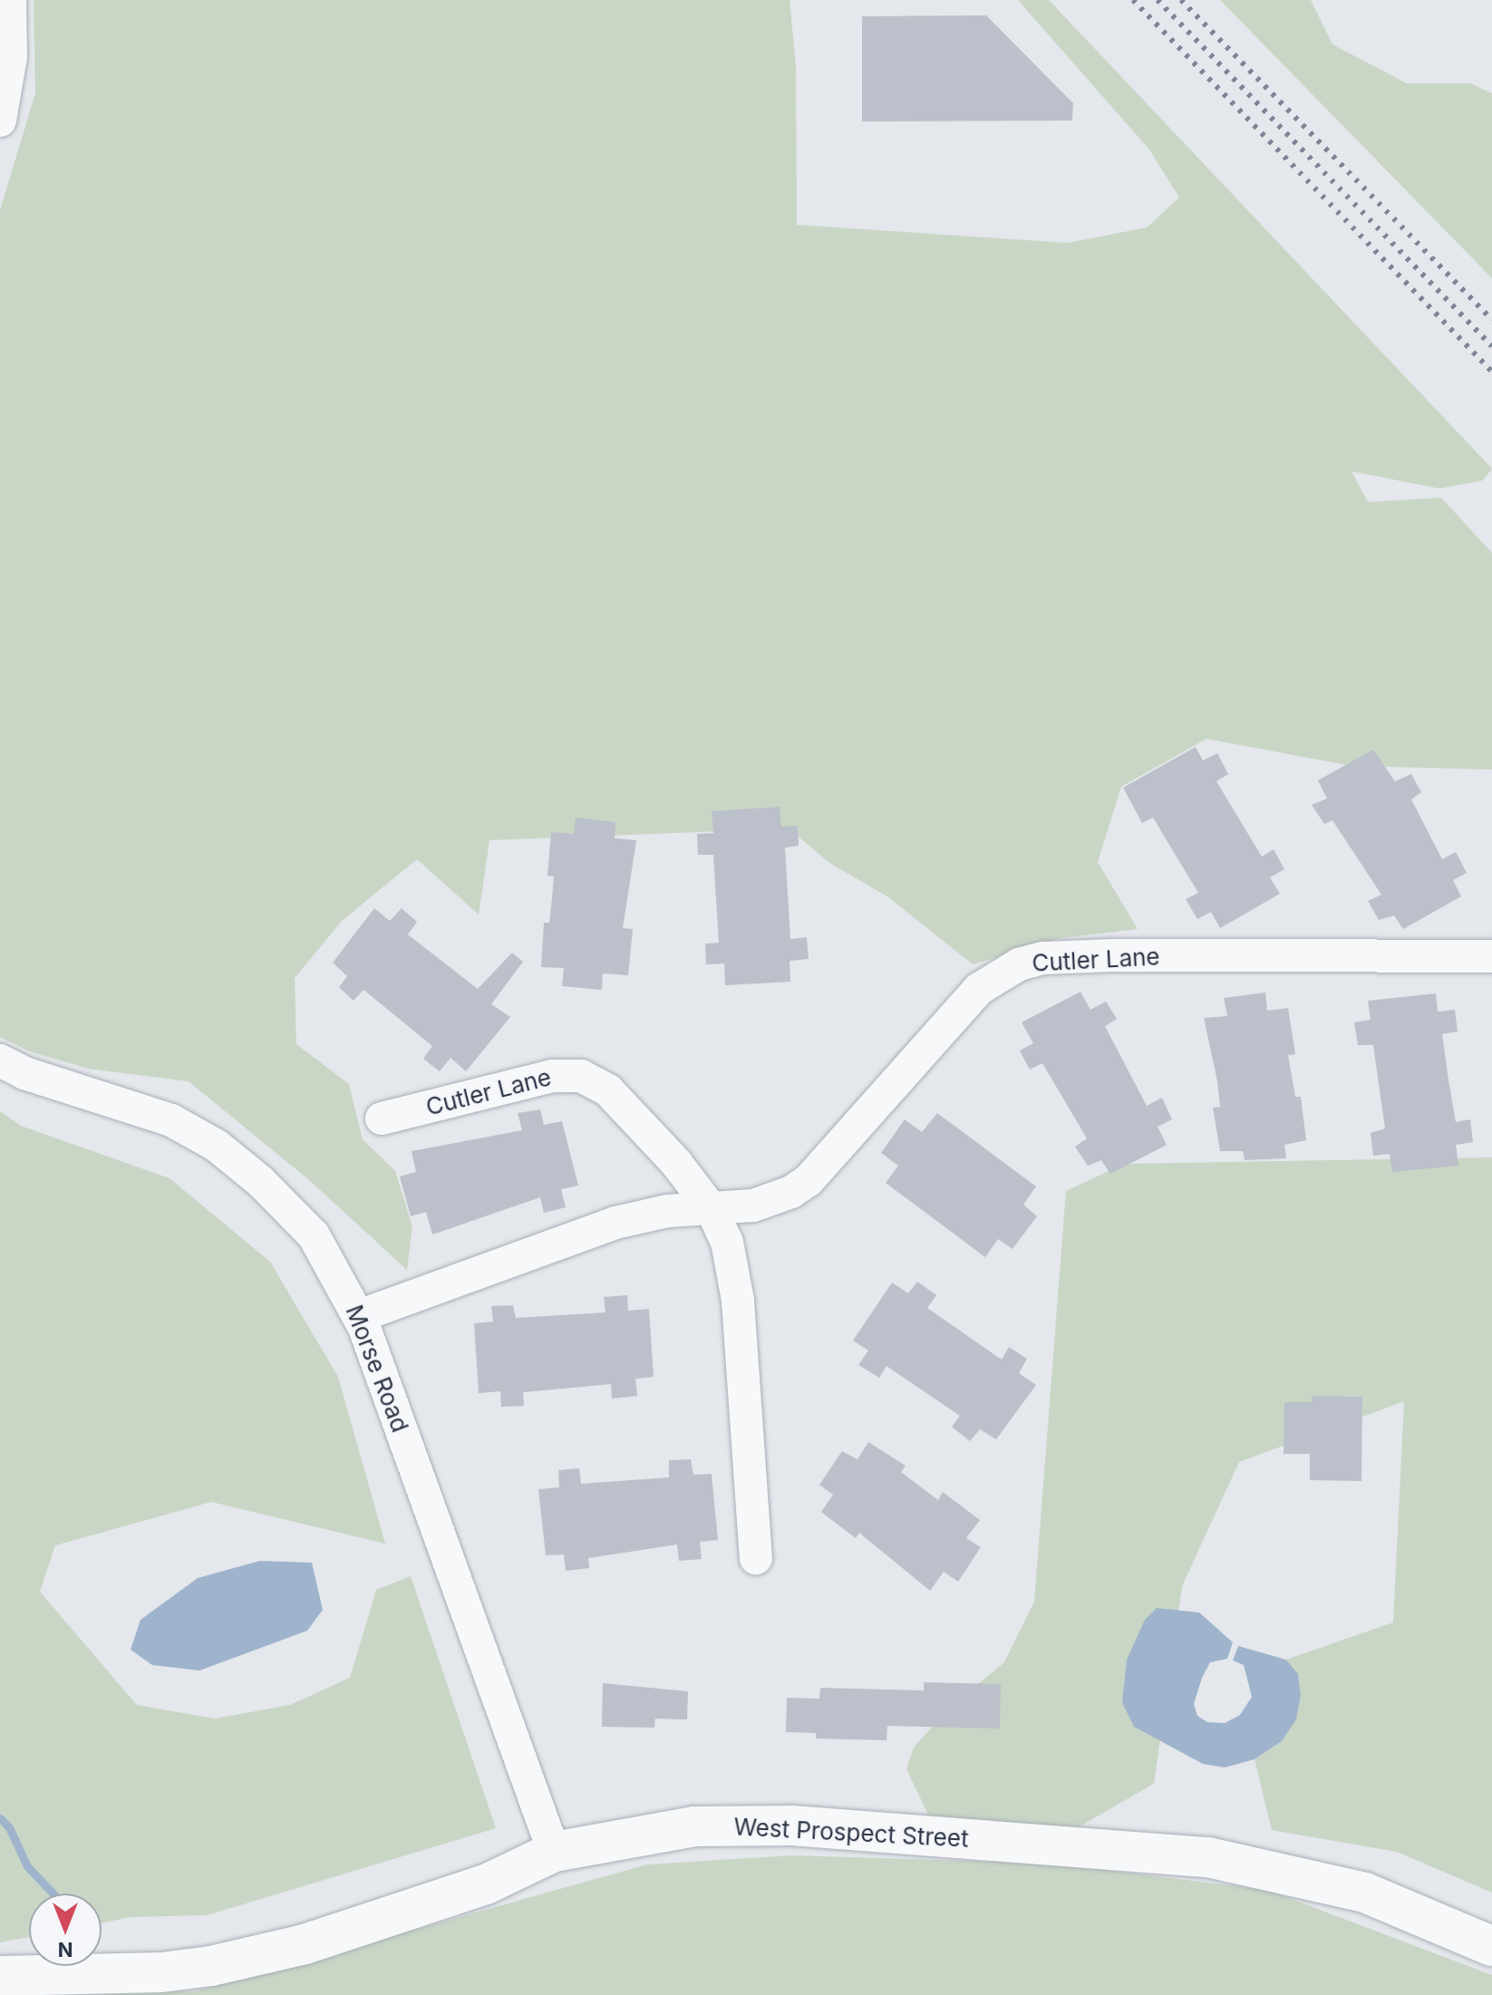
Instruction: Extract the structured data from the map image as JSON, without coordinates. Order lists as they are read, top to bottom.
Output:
{
  "streets": {
    "street": ["Cutler Lane", "Morse Road", "West Prospect Street"]
  },
  "crossings": [
    ["Cutler Lane", "Morse Road"],
    ["Morse Road", "West Prospect Street"]
  ],
  "north": "bottom"
}
